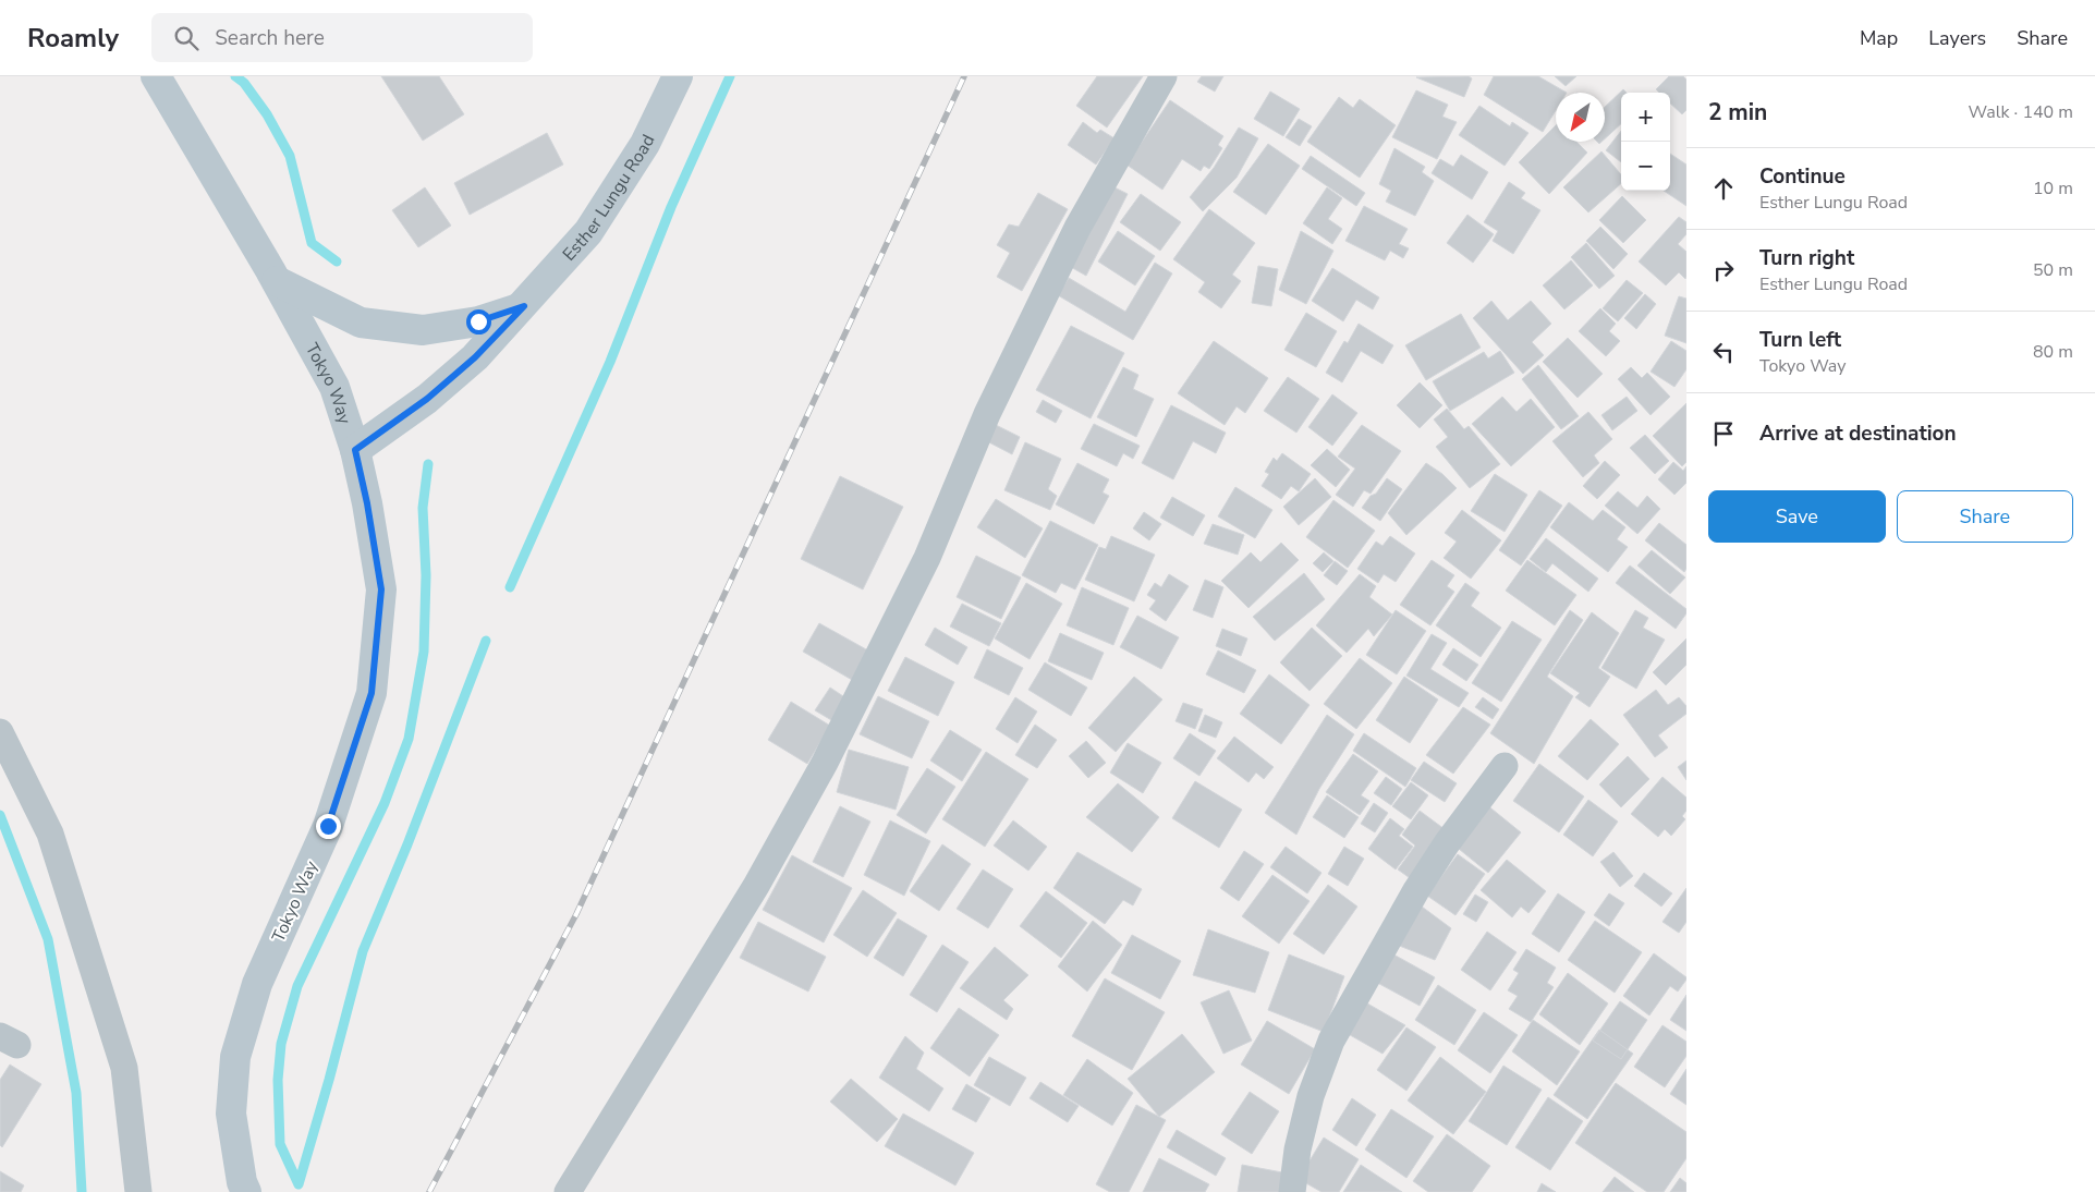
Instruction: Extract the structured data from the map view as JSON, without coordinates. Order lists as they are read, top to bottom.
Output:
{
  "streets": {
    "main road": ["Esther Lungu Road", "Tokyo Way"]
  },
  "crossings": [
    ["Esther Lungu Road", "Tokyo Way"]
  ],
  "north": "bottom left",
  "page": {
    "header": "Roamly",
    "search": "Search here",
    "nav": ["Map", "Layers", "Share"],
    "heading": ["2 min", "Walk · 140 m"],
    "map_buttons": ["+", "−"],
    "list": [
      ["Continue", "Esther Lungu Road", "10 m"],
      ["Turn right", "Esther Lungu Road", "50 m"],
      ["Turn left", "Tokyo Way", "80 m"],
      "Arrive at destination"
    ],
    "buttons": ["Save", "Share"]
  }
}
